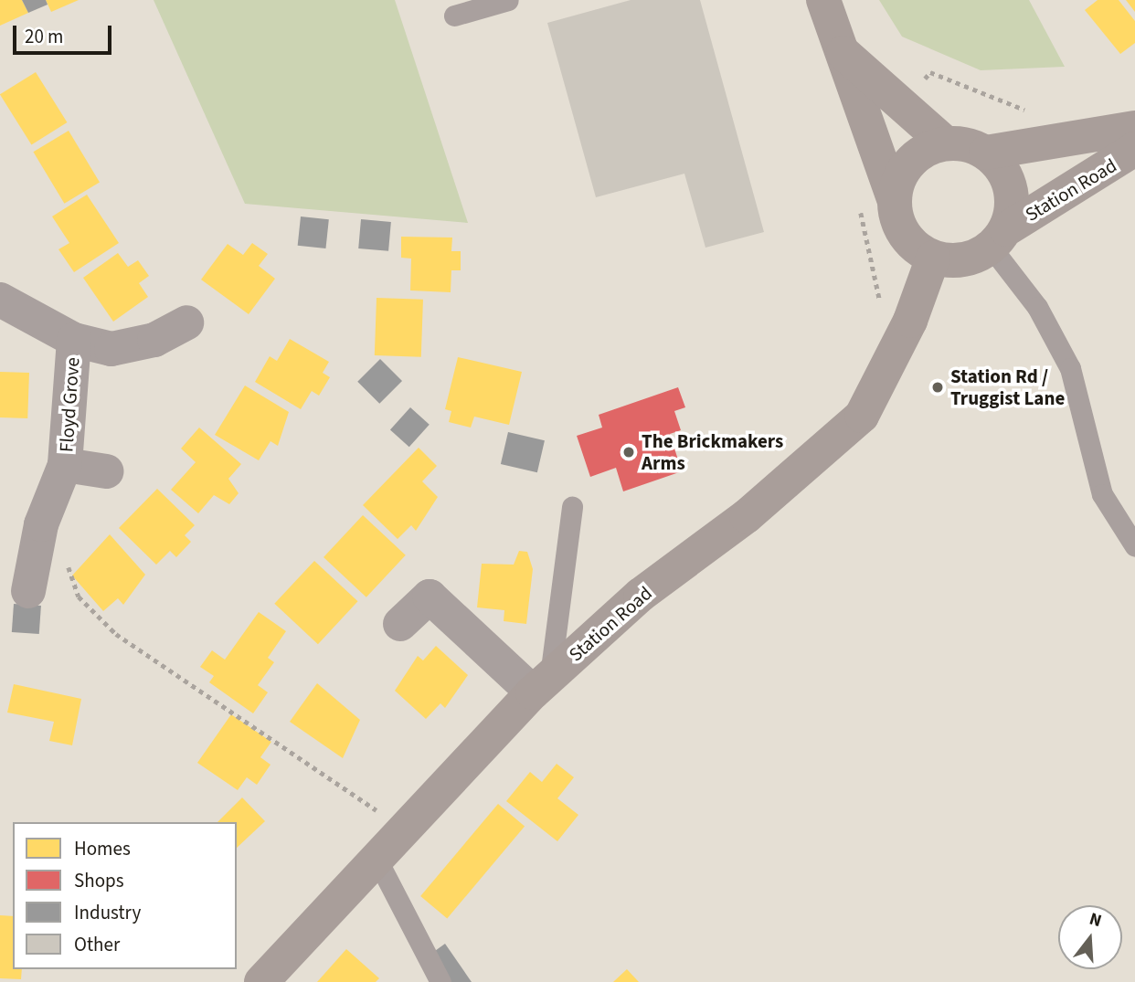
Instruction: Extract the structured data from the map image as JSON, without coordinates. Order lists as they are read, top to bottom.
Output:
{
  "streets": {
    "street": ["Station Road", "Floyd Grove"]
  },
  "places": ["Station Rd / Truggist Lane", "The Brickmakers Arms"],
  "legend": [
    "Homes",
    "Shops",
    "Industry",
    "Other"
  ],
  "scale_bar": "20 m",
  "north": "top"
}
